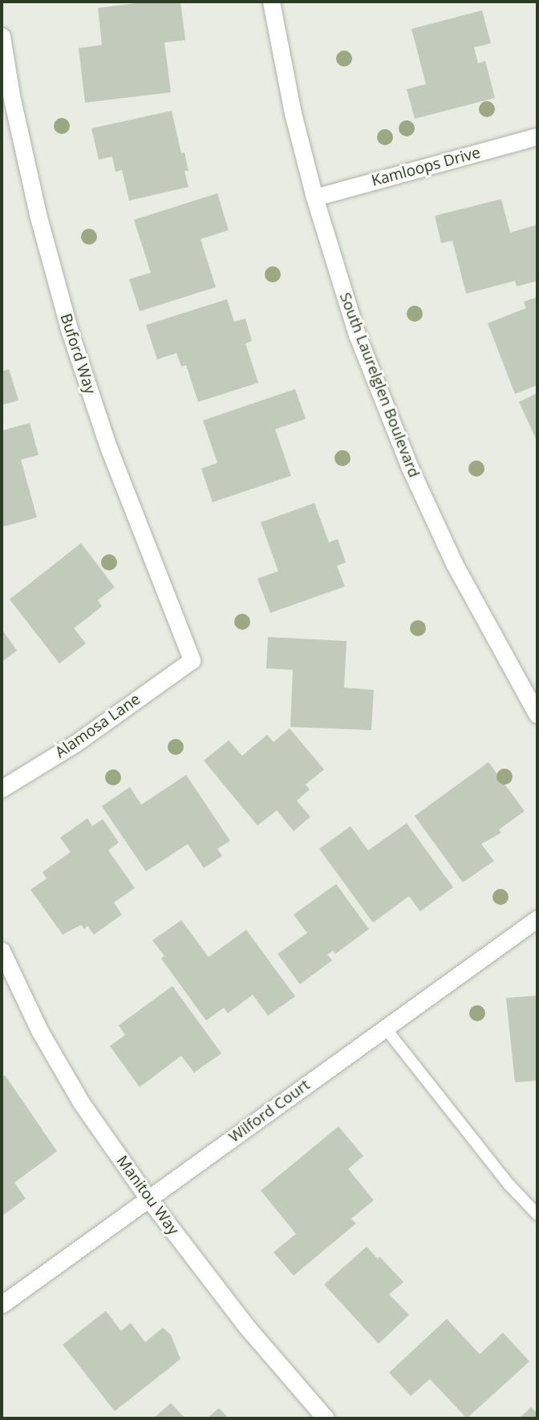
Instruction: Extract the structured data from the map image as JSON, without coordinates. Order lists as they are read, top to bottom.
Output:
{
  "streets": {
    "street": [
      "Kamloops Drive",
      "Buford Way",
      "South Laurelglen Boulevard",
      "Alamosa Lane",
      "Wilford Court",
      "Manitou Way"
    ]
  },
  "crossings": [
    ["Kamloops Drive", "South Laurelglen Boulevard"],
    ["Buford Way", "Alamosa Lane"],
    ["Wilford Court", "Manitou Way"]
  ]
}
